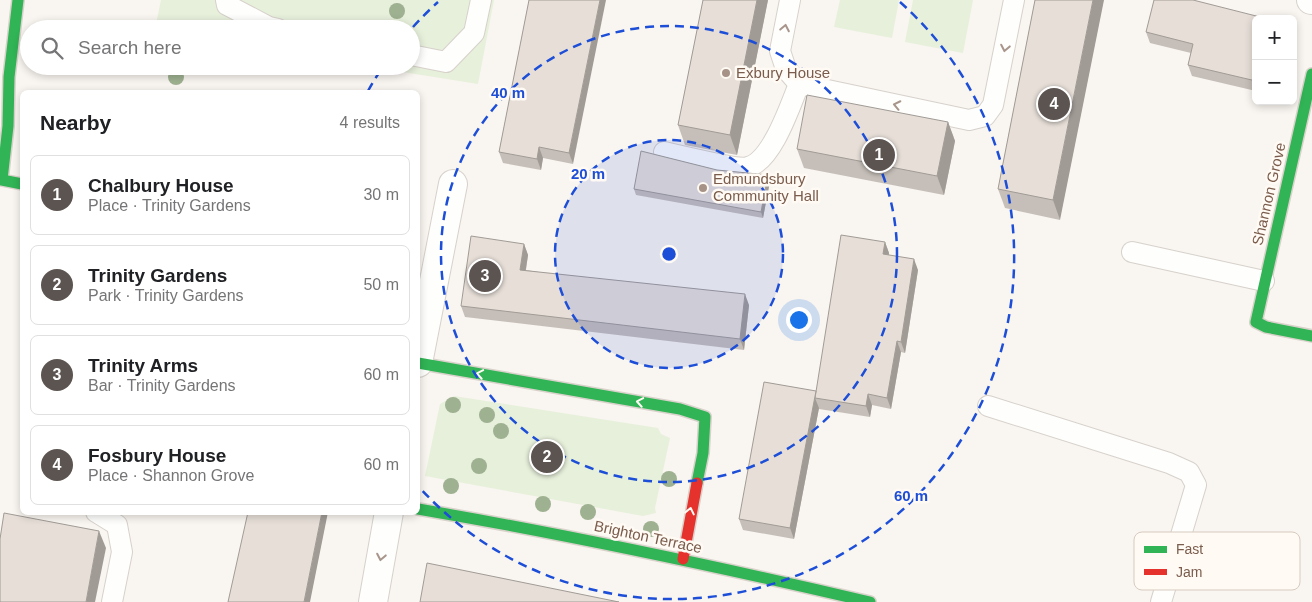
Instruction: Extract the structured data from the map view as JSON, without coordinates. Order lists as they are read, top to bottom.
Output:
{
  "streets": {
    "street": ["Shannon Grove", "Brighton Terrace"]
  },
  "places": ["Exbury House", "Edmundsbury Community Hall"],
  "legend": ["Fast", "Jam"],
  "page": {
    "map_buttons": ["+", "−"],
    "search": "Search here",
    "pins": [
      "4",
      "1",
      "3",
      "2"
    ],
    "heading": ["Nearby", "4 results"],
    "list": [
      {
        "mark": "1",
        "name": "Chalbury House",
        "note": "Place · Trinity Gardens",
        "value": "30 m"
      },
      {
        "mark": "2",
        "name": "Trinity Gardens",
        "note": "Park · Trinity Gardens",
        "value": "50 m"
      },
      {
        "mark": "3",
        "name": "Trinity Arms",
        "note": "Bar · Trinity Gardens",
        "value": "60 m"
      },
      {
        "mark": "4",
        "name": "Fosbury House",
        "note": "Place · Shannon Grove",
        "value": "60 m"
      }
    ]
  },
  "rings": ["40 m", "20 m", "60 m"]
}
